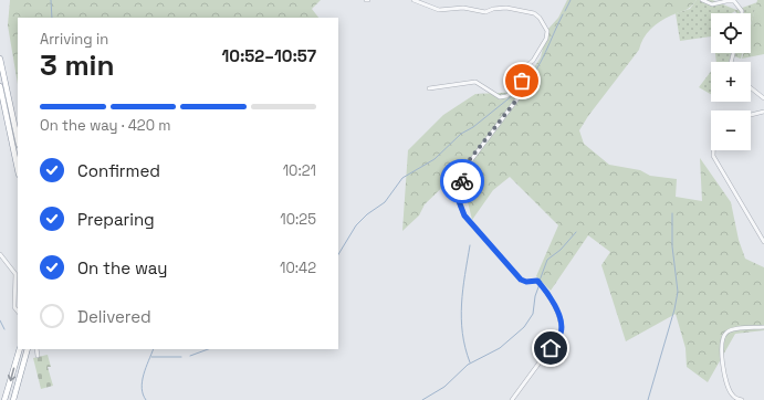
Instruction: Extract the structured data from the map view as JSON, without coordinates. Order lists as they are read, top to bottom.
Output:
{
  "page": {
    "map_buttons": ["+", "−"],
    "heading": ["3 min", "Arriving in", "10:52–10:57"],
    "bar": "On the way · 420 m",
    "list": [
      ["Confirmed", "10:21"],
      ["Preparing", "10:25"],
      ["On the way", "10:42"],
      "Delivered"
    ]
  }
}
